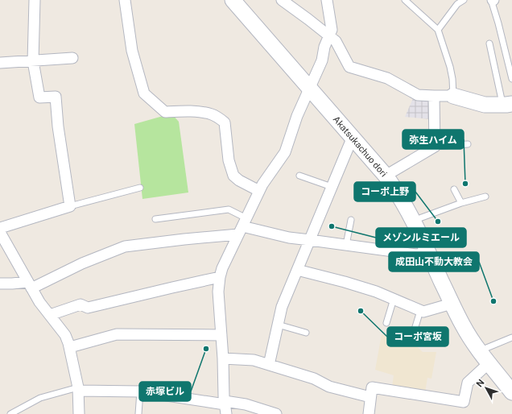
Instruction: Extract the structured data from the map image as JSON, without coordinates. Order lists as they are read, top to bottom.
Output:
{
  "streets": {
    "street": ["Akatsukachuo dori"]
  },
  "places": [
    "弥生ハイム",
    "コーポ上野",
    "メゾンルミエール",
    "成田山不動大教会",
    "コーポ宮坂",
    "赤塚ビル"
  ],
  "north": "top left"
}
